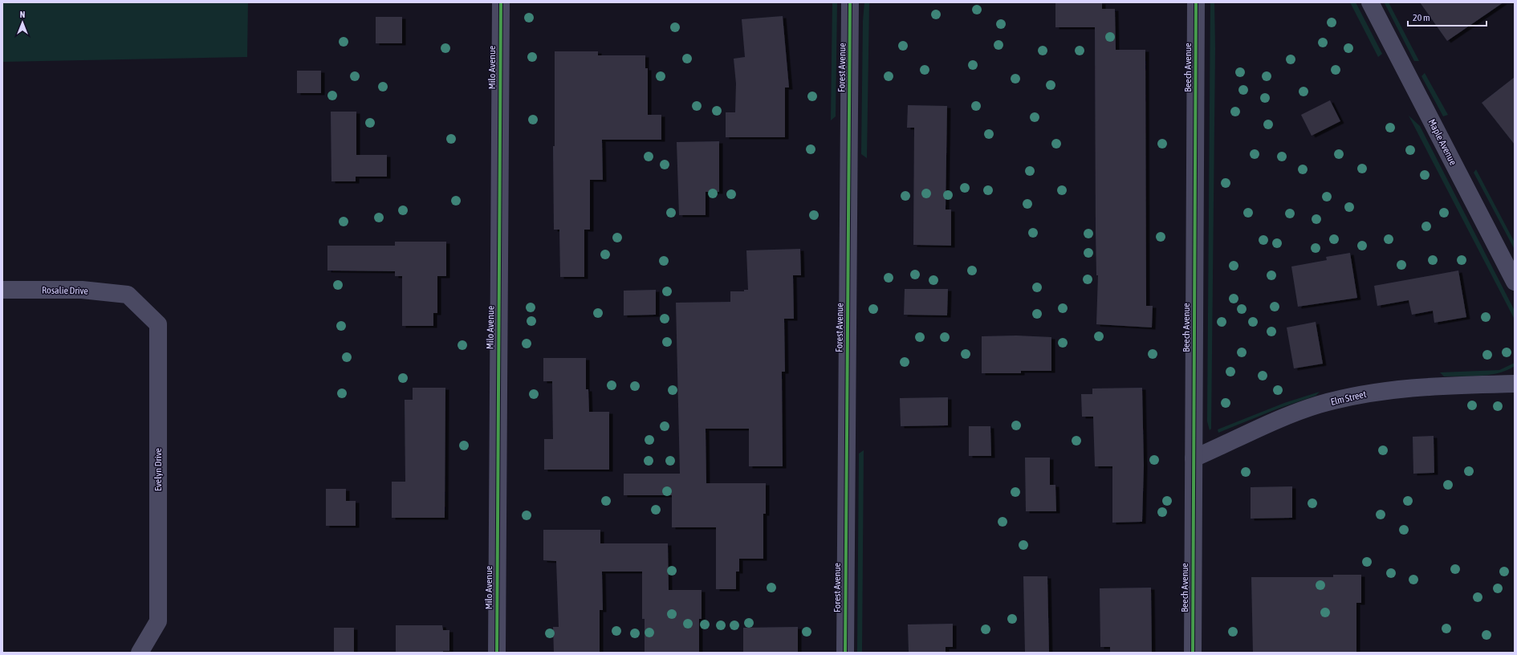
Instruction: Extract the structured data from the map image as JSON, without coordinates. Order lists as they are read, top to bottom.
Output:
{
  "streets": {
    "street": [
      "Milo Avenue",
      "Forest Avenue",
      "Beech Avenue",
      "Maple Avenue",
      "Rosalie Drive",
      "Elm Street",
      "Evelyn Drive"
    ]
  },
  "crossings": [
    ["Beech Avenue", "Elm Street"],
    ["Rosalie Drive", "Evelyn Drive"]
  ],
  "scale_bar": "20 m",
  "north": "top"
}
